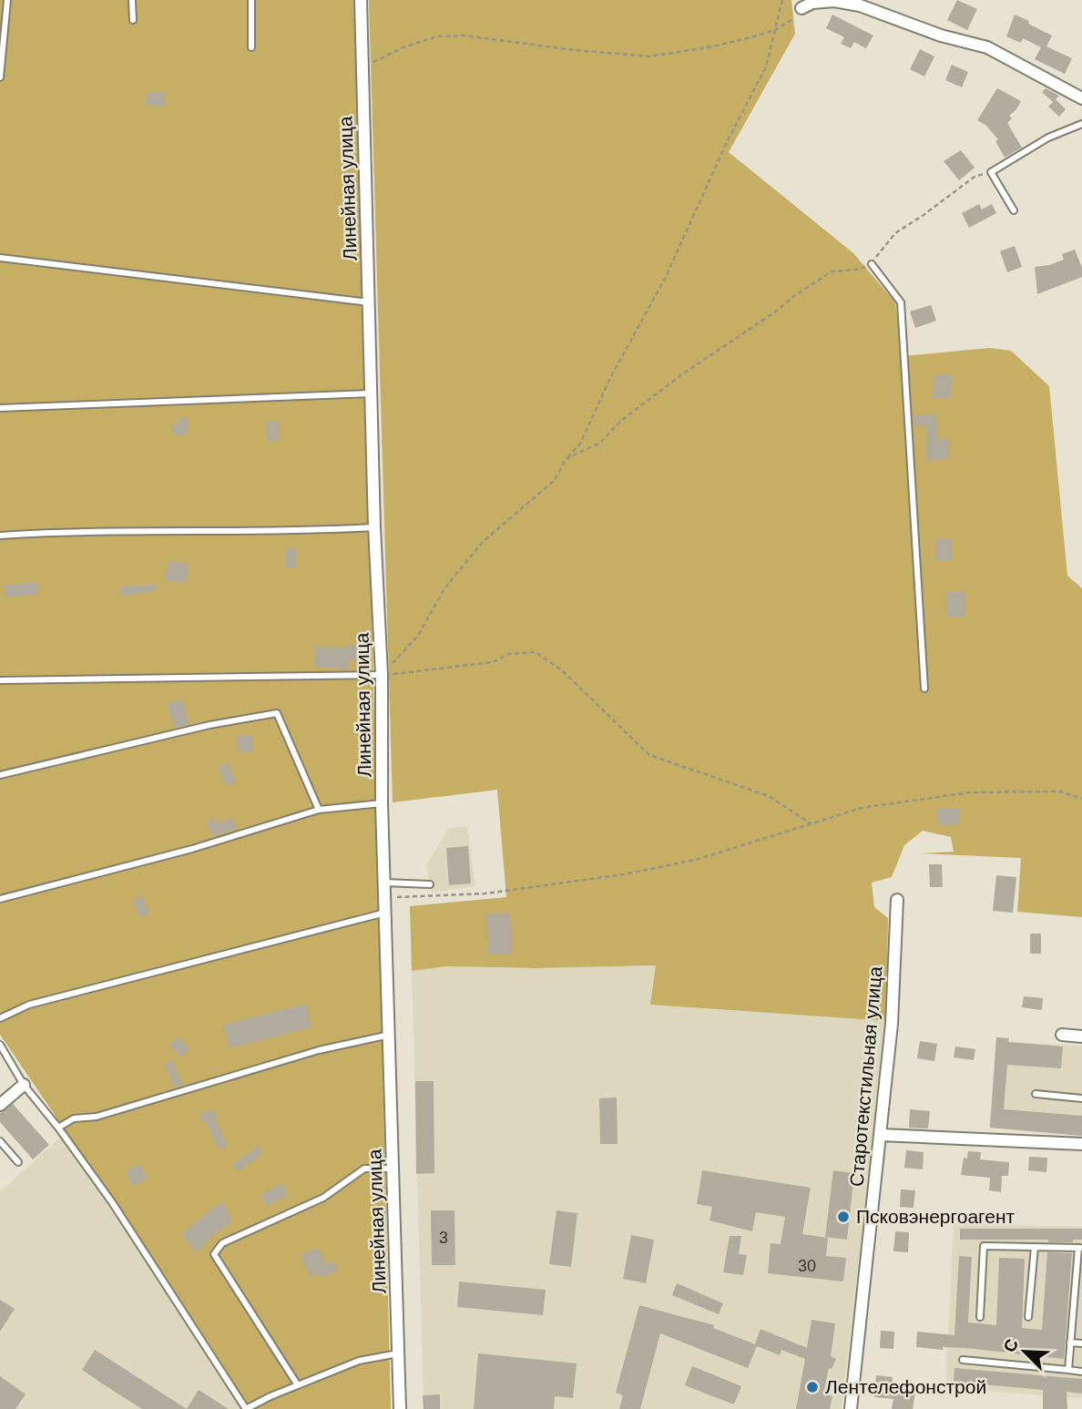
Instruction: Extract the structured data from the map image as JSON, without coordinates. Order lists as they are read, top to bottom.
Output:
{
  "streets": {
    "street": ["Линейная улица", "Старотекстильная улица"]
  },
  "places": ["Псковэнергоагент", "Лентелефонстрой"],
  "house_numbers": ["3", "30"],
  "north": "top left"
}
